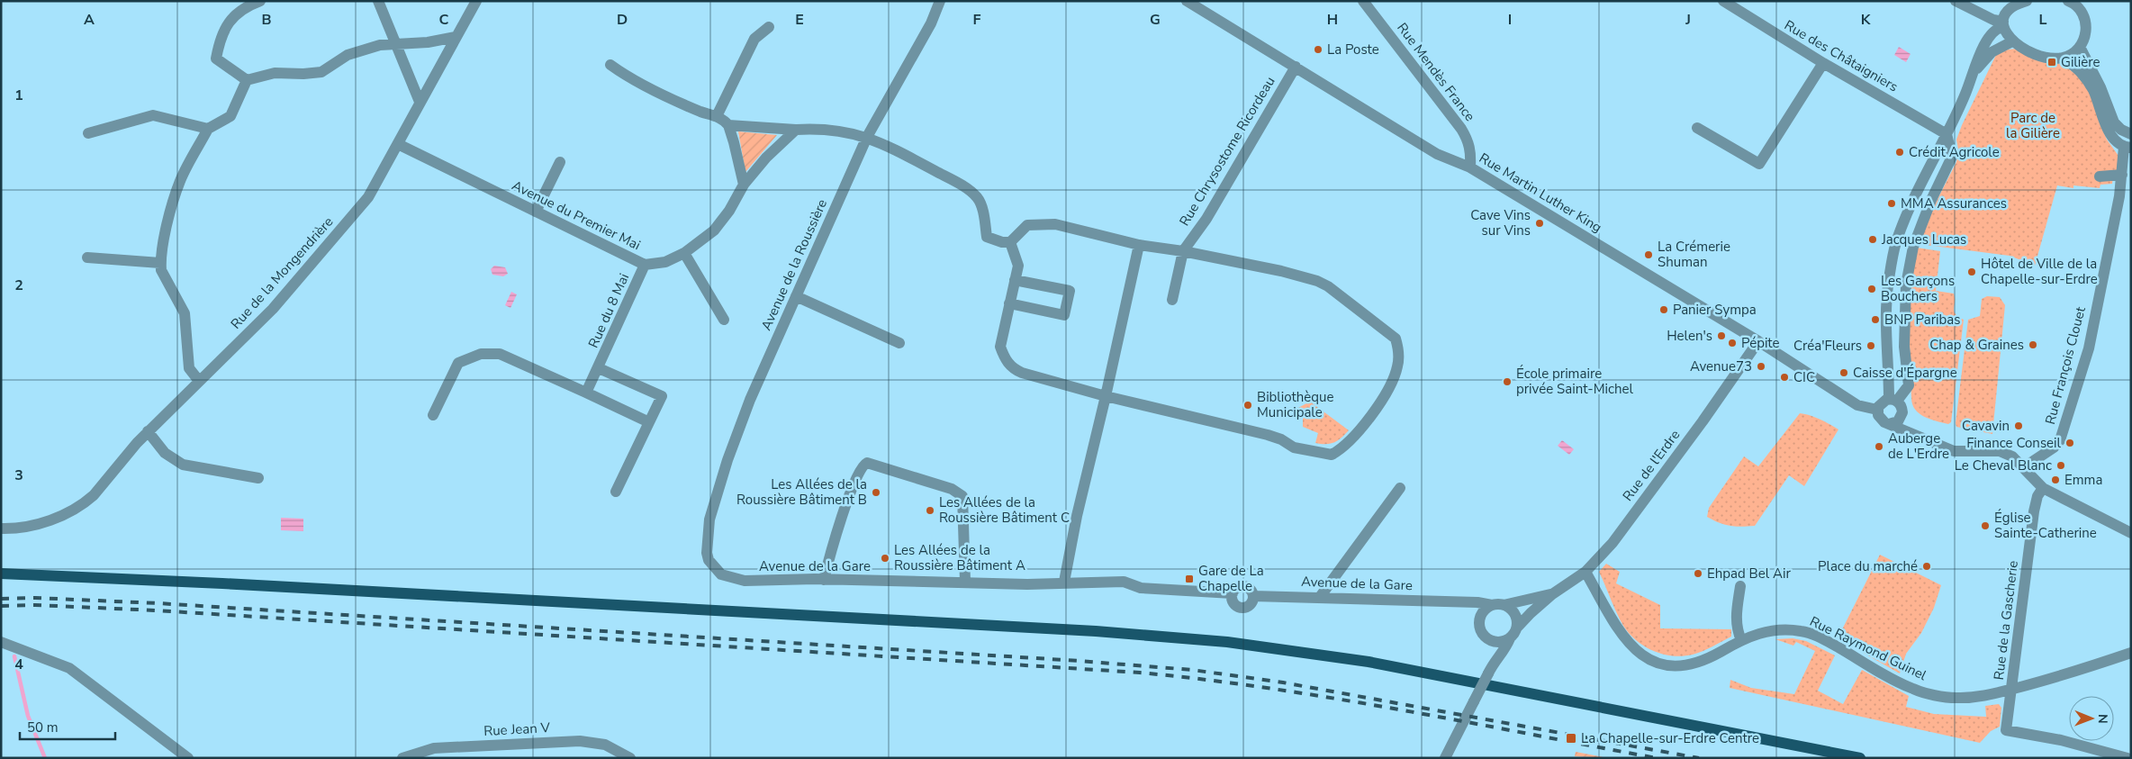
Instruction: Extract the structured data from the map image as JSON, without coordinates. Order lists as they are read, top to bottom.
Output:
{
  "streets": {
    "street": [
      "Rue des Châtaigniers",
      "Rue Mendès France",
      "Rue Chrysostome Ricordeau",
      "Rue Martin Luther King",
      "Avenue du Premier Mai",
      "Avenue de la Roussière",
      "Rue de la Mongendrière",
      "Rue du 8 Mai",
      "Rue François Clouet",
      "Rue de l'Erdre",
      "Avenue de la Gare",
      "Rue de la Gascherie",
      "Rue Raymond Guinel",
      "Rue Jean V"
    ]
  },
  "crossings": [
    ["Rue Mendès France", "Rue Martin Luther King"],
    ["Rue Chrysostome Ricordeau", "Rue Martin Luther King"],
    ["Rue Martin Luther King", "Rue de l'Erdre"],
    ["Avenue du Premier Mai", "Rue de la Mongendrière"],
    ["Avenue du Premier Mai", "Rue du 8 Mai"],
    ["Avenue de la Roussière", "Avenue de la Gare"],
    ["Rue de l'Erdre", "Avenue de la Gare"],
    ["Rue de l'Erdre", "Rue Raymond Guinel"],
    ["Rue de la Gascherie", "Rue Raymond Guinel"]
  ],
  "parks": ["Parc de la Gilière"],
  "places": {
    "other": [
      "La Poste",
      "Crédit Agricole",
      "MMA Assurances",
      "Cave Vins sur Vins",
      "Jacques Lucas",
      "La Crémerie Shuman",
      "Hôtel de Ville de la Chapelle-sur-Erdre",
      "Les Garçons Bouchers",
      "Panier Sympa",
      "BNP Paribas",
      "Helen's",
      "Pépite",
      "Chap & Graines",
      "Créa'Fleurs",
      "Avenue73",
      "Caisse d'Épargne",
      "CIC",
      "École primaire privée Saint-Michel",
      "Bibliothèque Municipale",
      "Cavavin",
      "Finance Conseil",
      "Auberge de L'Erdre",
      "Le Cheval Blanc",
      "Emma",
      "Les Allées de la Roussière Bâtiment B",
      "Les Allées de la Roussière Bâtiment C",
      "Église Sainte-Catherine",
      "Les Allées de la Roussière Bâtiment A",
      "Place du marché",
      "Ehpad Bel Air"
    ],
    "transit": ["Gilière", "Gare de La Chapelle", "La Chapelle-sur-Erdre Centre"]
  },
  "scale_bar": "50 m",
  "north": "right",
  "grid": {
    "columns": [
      "A",
      "B",
      "C",
      "D",
      "E",
      "F",
      "G",
      "H",
      "I",
      "J",
      "K",
      "L"
    ],
    "rows": [
      "1",
      "2",
      "3",
      "4"
    ]
  }
}
